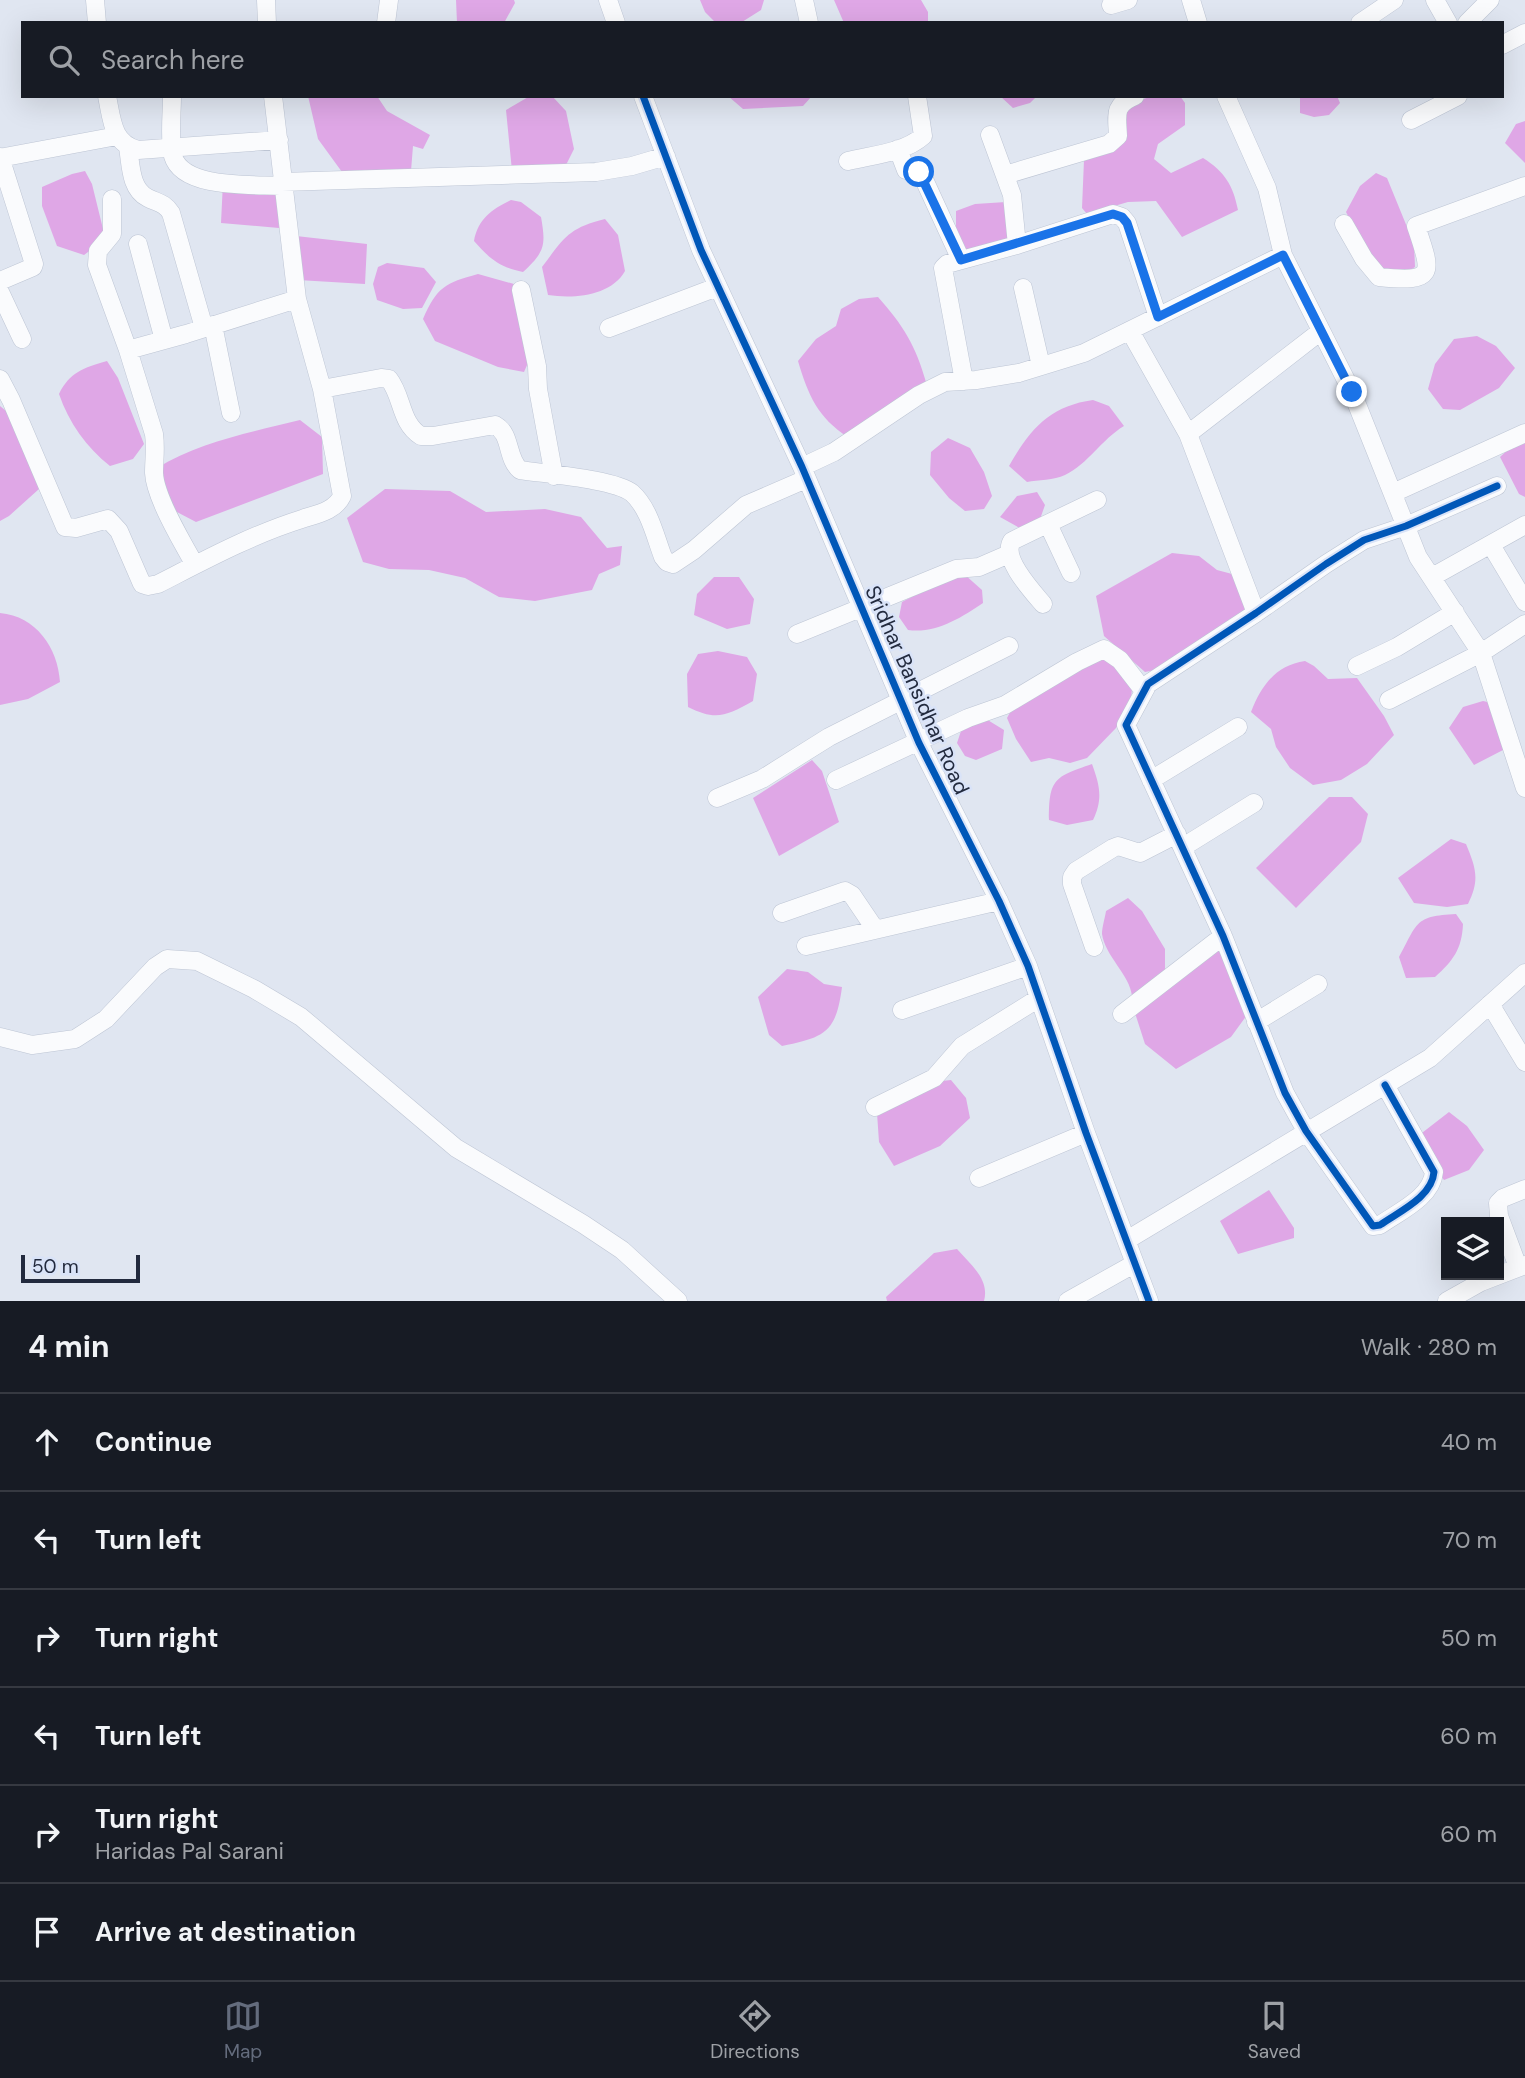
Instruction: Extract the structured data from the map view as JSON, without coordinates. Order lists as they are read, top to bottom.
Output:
{
  "streets": {
    "street": ["Sridhar Bansidhar Road"]
  },
  "scale_bar": "50 m",
  "page": {
    "search": "Search here",
    "scale": "50 m",
    "heading": ["4 min", "Walk · 280 m"],
    "list": [
      ["Continue", "40 m"],
      ["Turn left", "70 m"],
      ["Turn right", "50 m"],
      ["Turn left", "60 m"],
      ["Turn right", "Haridas Pal Sarani", "60 m"],
      "Arrive at destination"
    ],
    "nav": ["Map", "Directions", "Saved"]
  }
}
